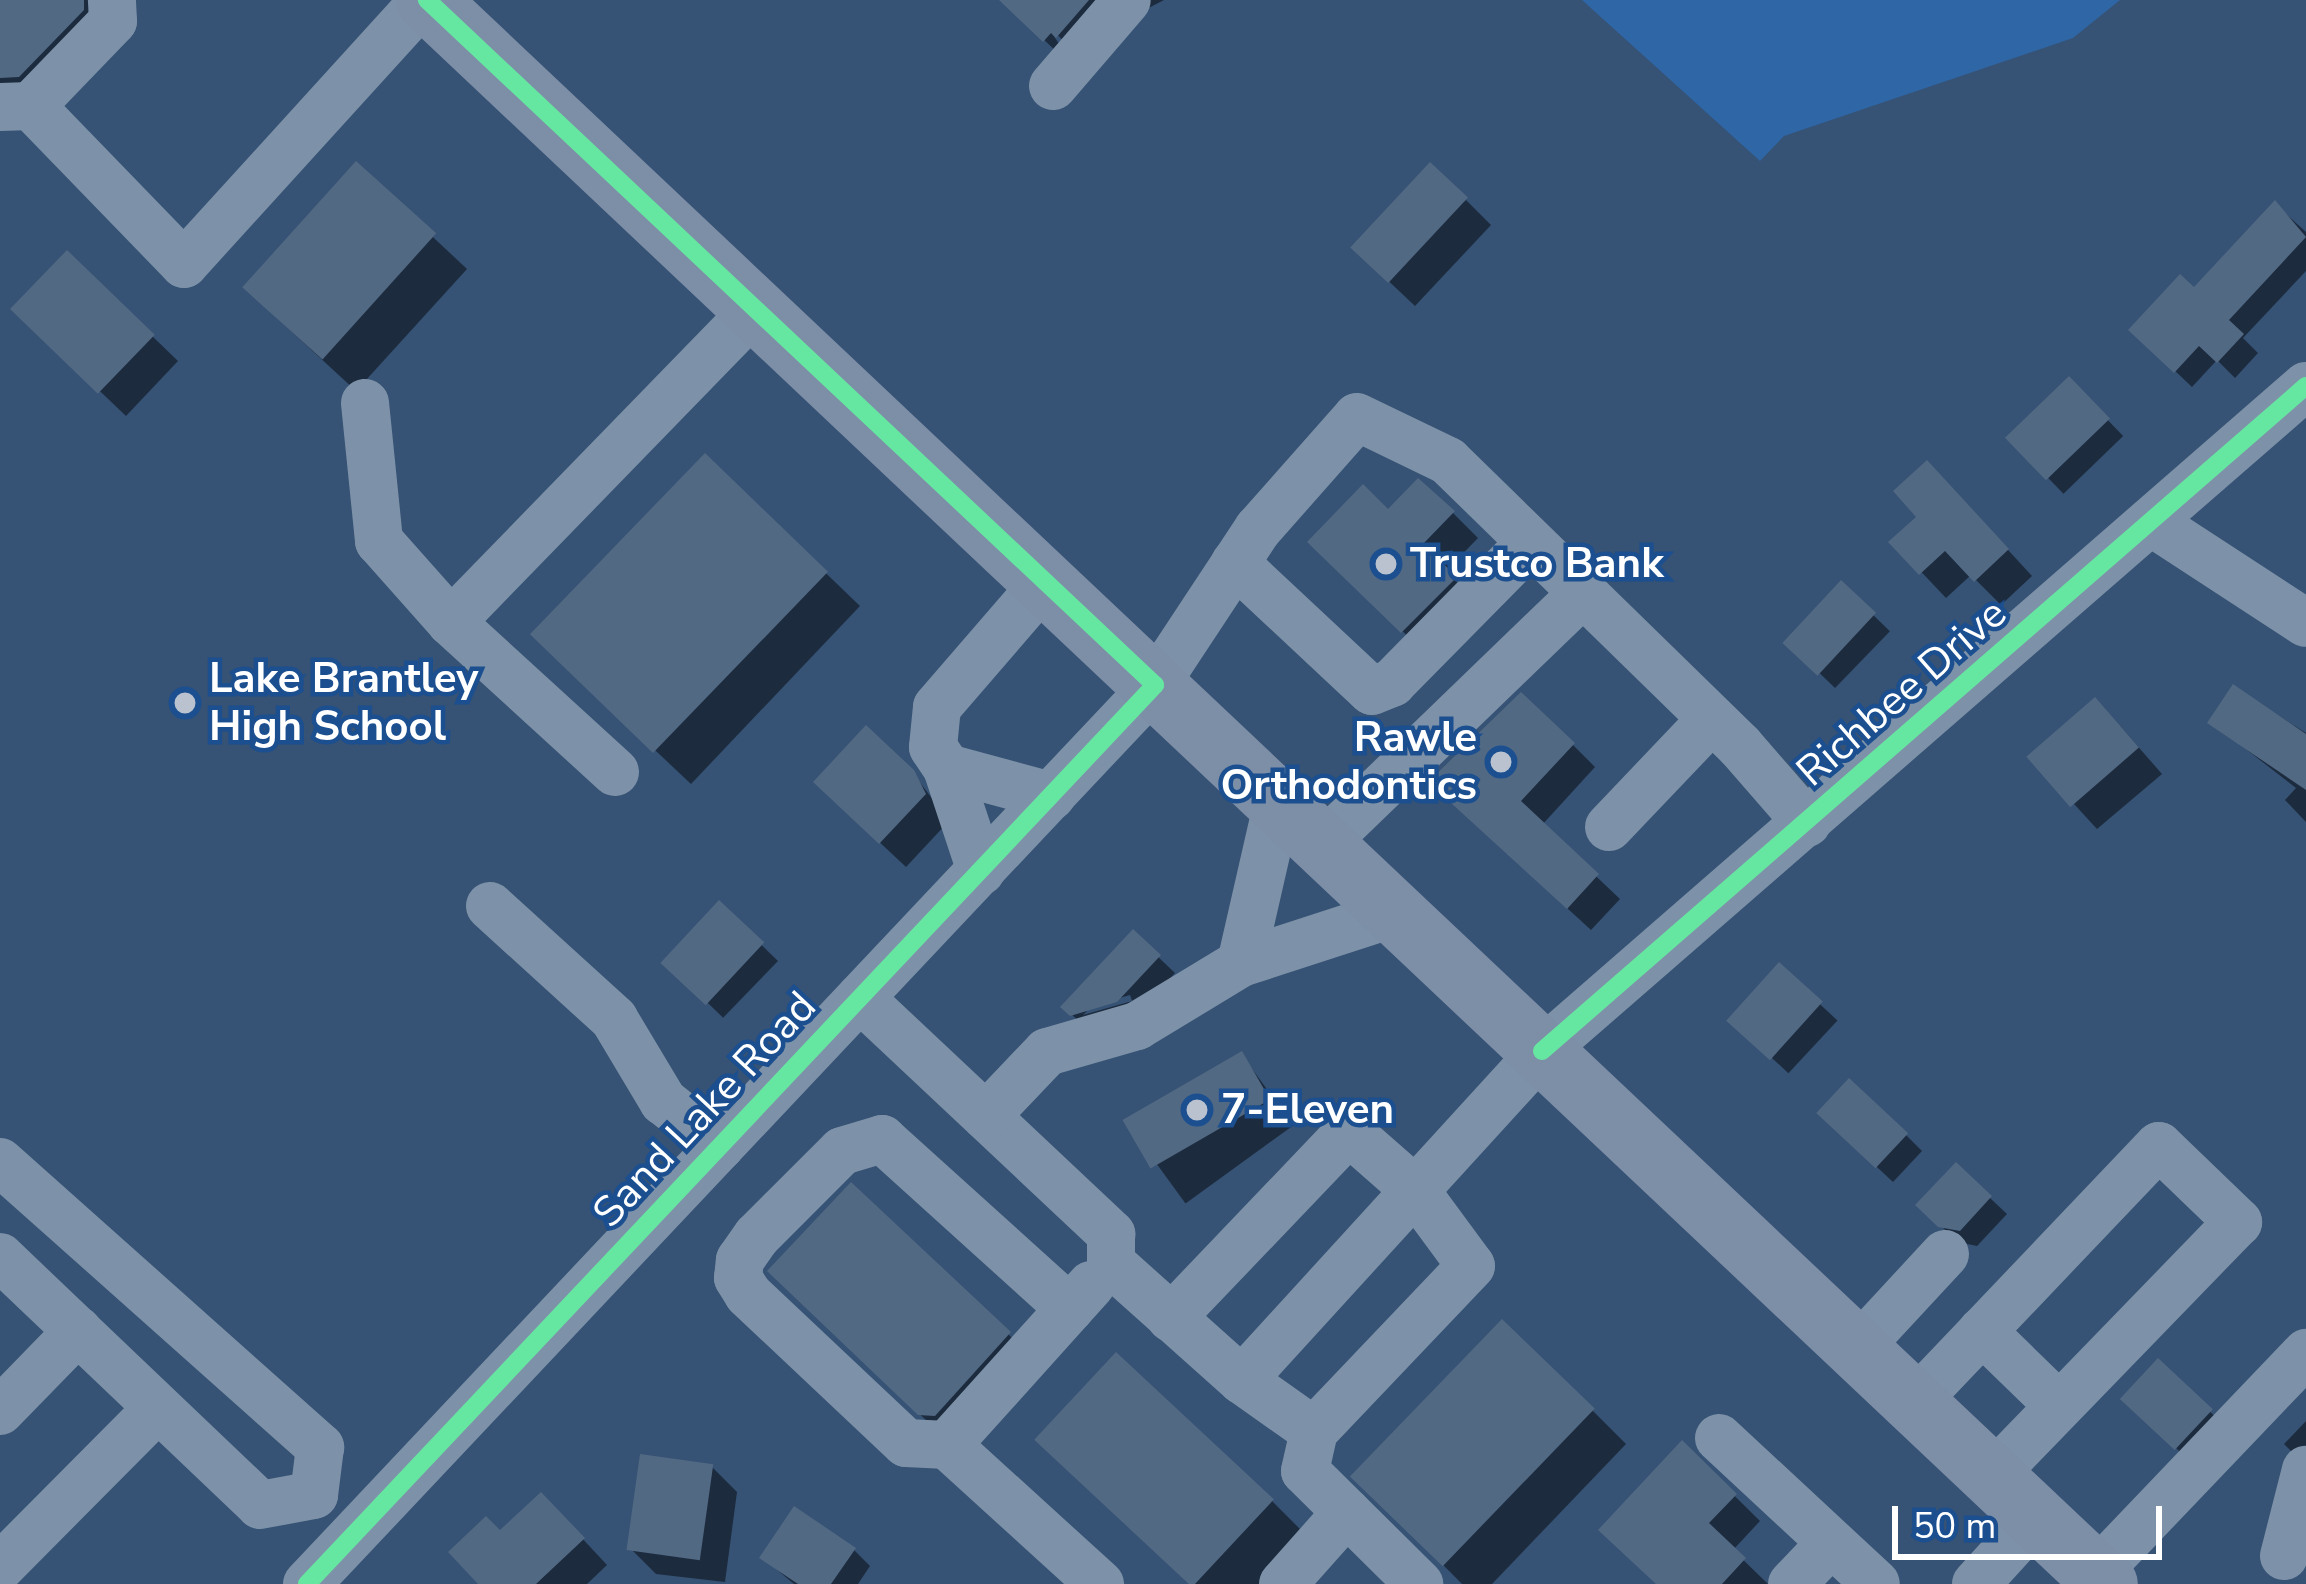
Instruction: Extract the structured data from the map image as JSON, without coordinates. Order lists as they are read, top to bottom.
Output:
{
  "streets": {
    "street": ["Richbee Drive", "Sand Lake Road"]
  },
  "places": [
    "Trustco Bank",
    "Lake Brantley High School",
    "Rawle Orthodontics",
    "7-Eleven"
  ],
  "scale_bar": "50 m"
}
